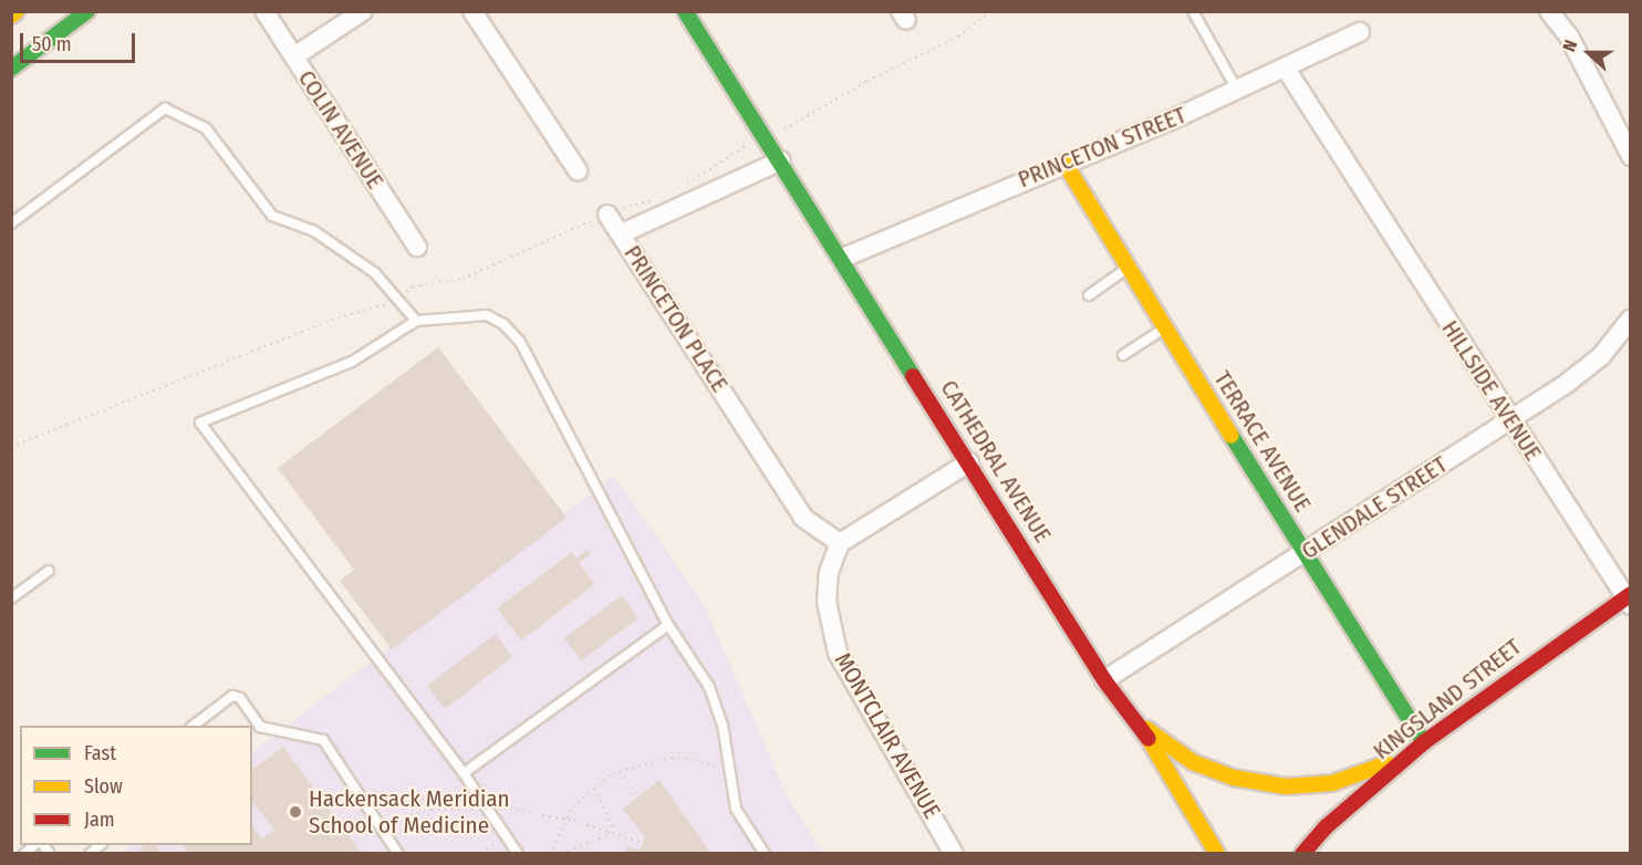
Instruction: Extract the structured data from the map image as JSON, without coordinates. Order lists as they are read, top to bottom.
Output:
{
  "streets": {
    "main road": ["TERRACE AVENUE", "CATHEDRAL AVENUE", "KINGSLAND STREET"],
    "street": [
      "COLIN AVENUE",
      "PRINCETON STREET",
      "PRINCETON PLACE",
      "HILLSIDE AVENUE",
      "GLENDALE STREET",
      "MONTCLAIR AVENUE"
    ]
  },
  "crossings": [
    ["PRINCETON STREET", "HILLSIDE AVENUE"],
    ["PRINCETON STREET", "TERRACE AVENUE"],
    ["PRINCETON STREET", "CATHEDRAL AVENUE"],
    ["PRINCETON PLACE", "CATHEDRAL AVENUE"],
    ["PRINCETON PLACE", "MONTCLAIR AVENUE"],
    ["HILLSIDE AVENUE", "GLENDALE STREET"],
    ["HILLSIDE AVENUE", "KINGSLAND STREET"],
    ["TERRACE AVENUE", "GLENDALE STREET"],
    ["TERRACE AVENUE", "KINGSLAND STREET"],
    ["CATHEDRAL AVENUE", "GLENDALE STREET"]
  ],
  "places": ["Hackensack Meridian School of Medicine"],
  "legend": ["Fast", "Slow", "Jam"],
  "scale_bar": "50 m",
  "north": "left"
}
